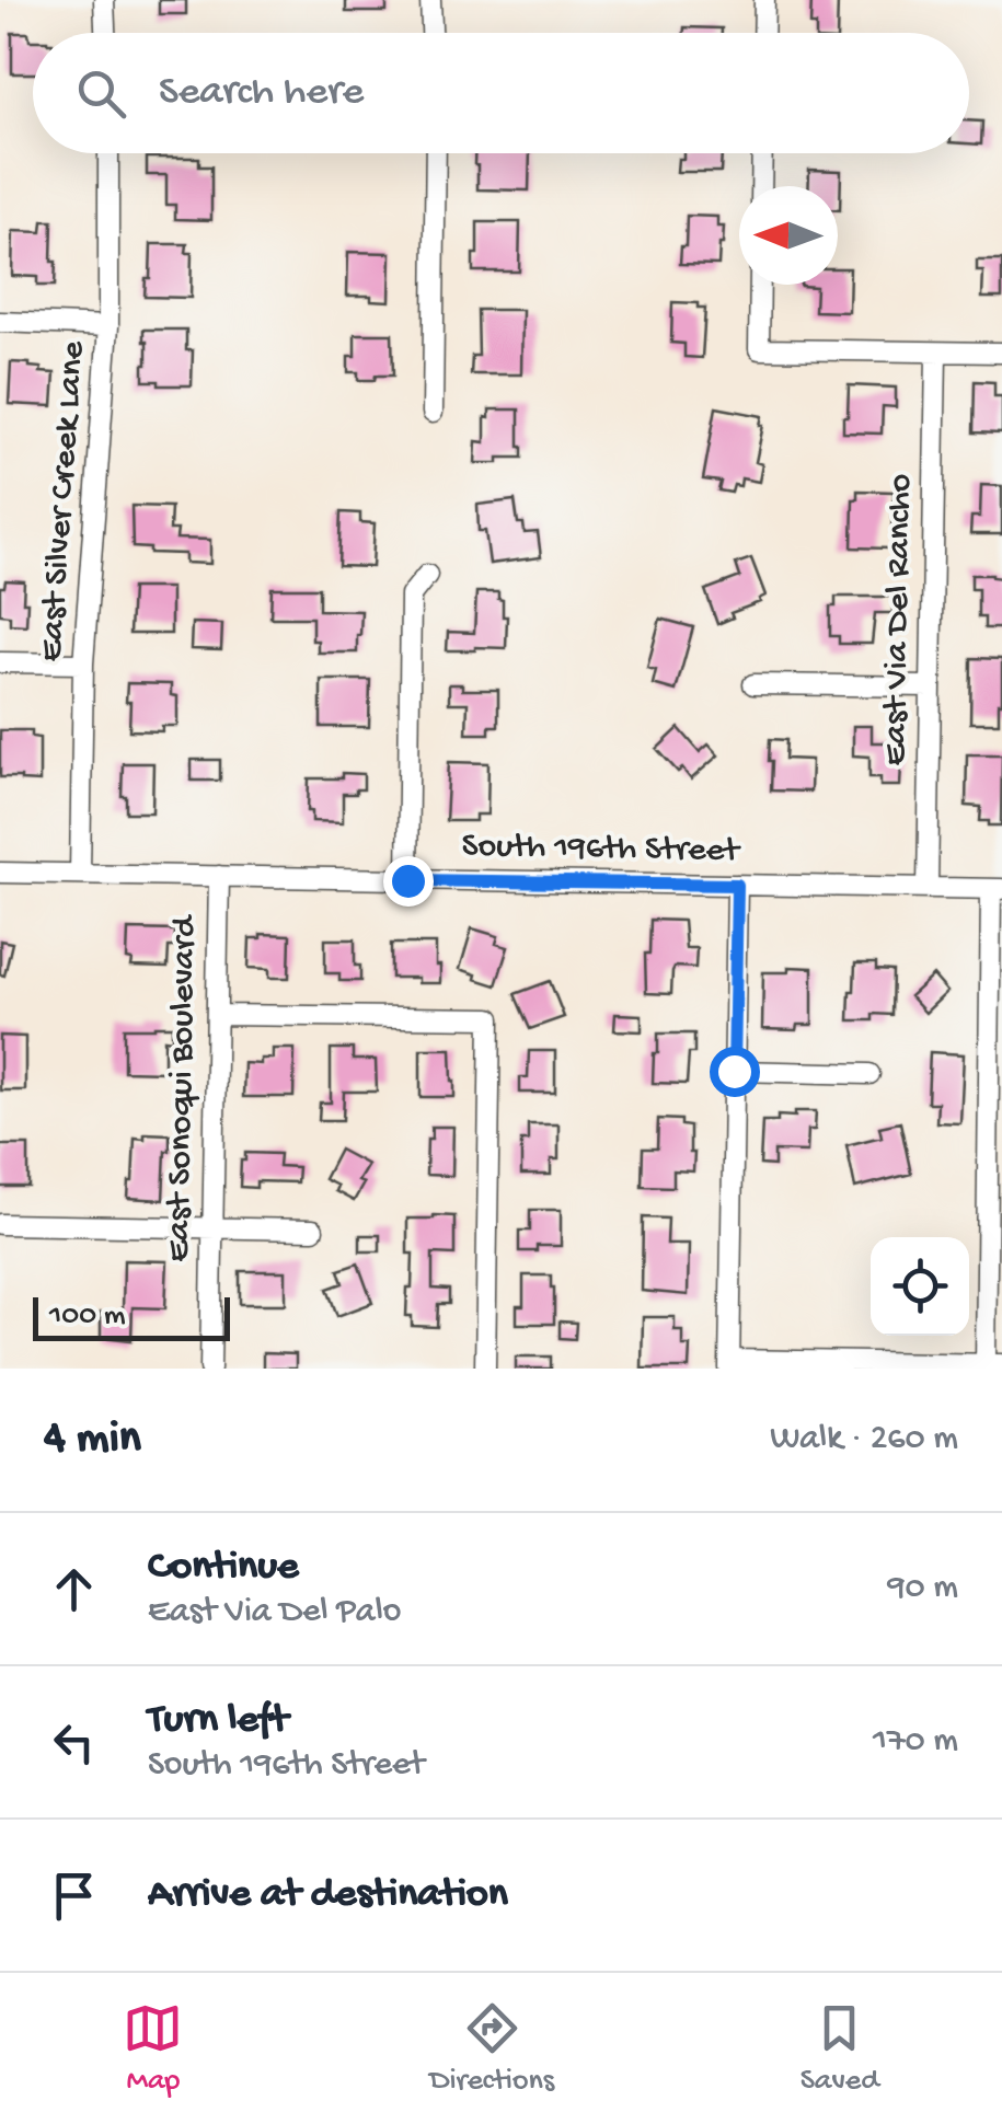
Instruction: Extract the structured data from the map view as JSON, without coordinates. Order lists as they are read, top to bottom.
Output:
{
  "streets": {
    "street": [
      "East Silver Creek Lane",
      "East Via Del Rancho",
      "South 196th Street",
      "East Sonoqui Boulevard"
    ]
  },
  "crossings": [
    ["East Silver Creek Lane", "South 196th Street"],
    ["East Via Del Rancho", "South 196th Street"],
    ["South 196th Street", "East Sonoqui Boulevard"]
  ],
  "scale_bar": "100 m",
  "north": "left",
  "page": {
    "search": "Search here",
    "scale": "100 m",
    "heading": ["4 min", "Walk · 260 m"],
    "list": [
      ["Continue", "East Via Del Palo", "90 m"],
      ["Turn left", "South 196th Street", "170 m"],
      "Arrive at destination"
    ],
    "nav": ["Map", "Directions", "Saved"]
  }
}
